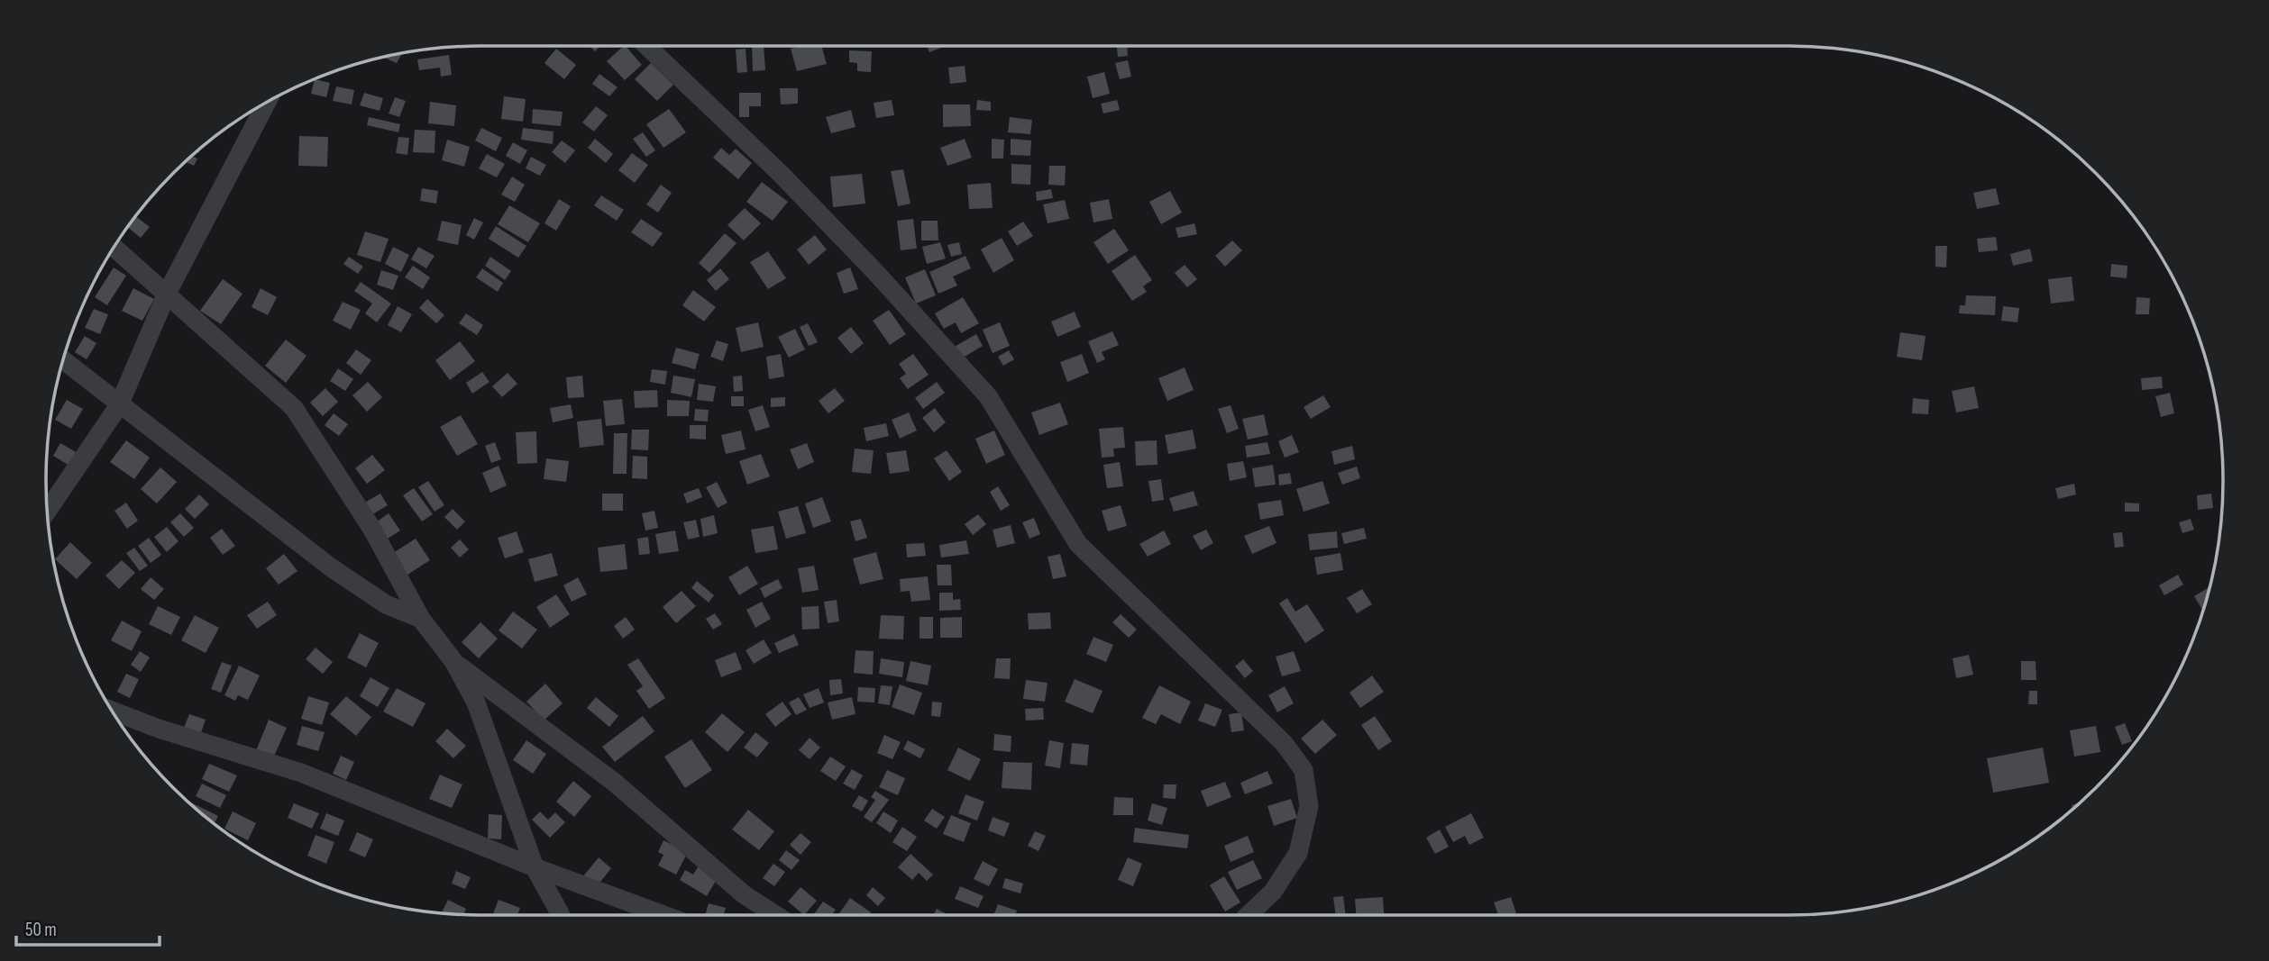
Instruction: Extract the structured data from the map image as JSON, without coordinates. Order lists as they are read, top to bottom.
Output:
{
  "scale_bar": "50 m"
}
